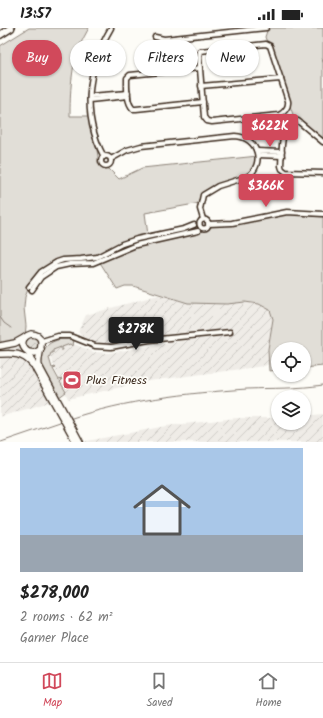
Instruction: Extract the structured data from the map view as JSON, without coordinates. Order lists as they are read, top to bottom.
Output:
{
  "places": {
    "sports": ["Plus Fitness"]
  },
  "page": {
    "status": "13:57",
    "chip": [
      "Buy",
      "Rent",
      "Filters",
      "New"
    ],
    "price": ["$622K", "$366K", "$278K"],
    "list": [
      {
        "name": "$278,000",
        "note": "2 rooms · 62 m² · Garner Place"
      }
    ],
    "tabs": ["Map", "Saved", "Home"]
  }
}
